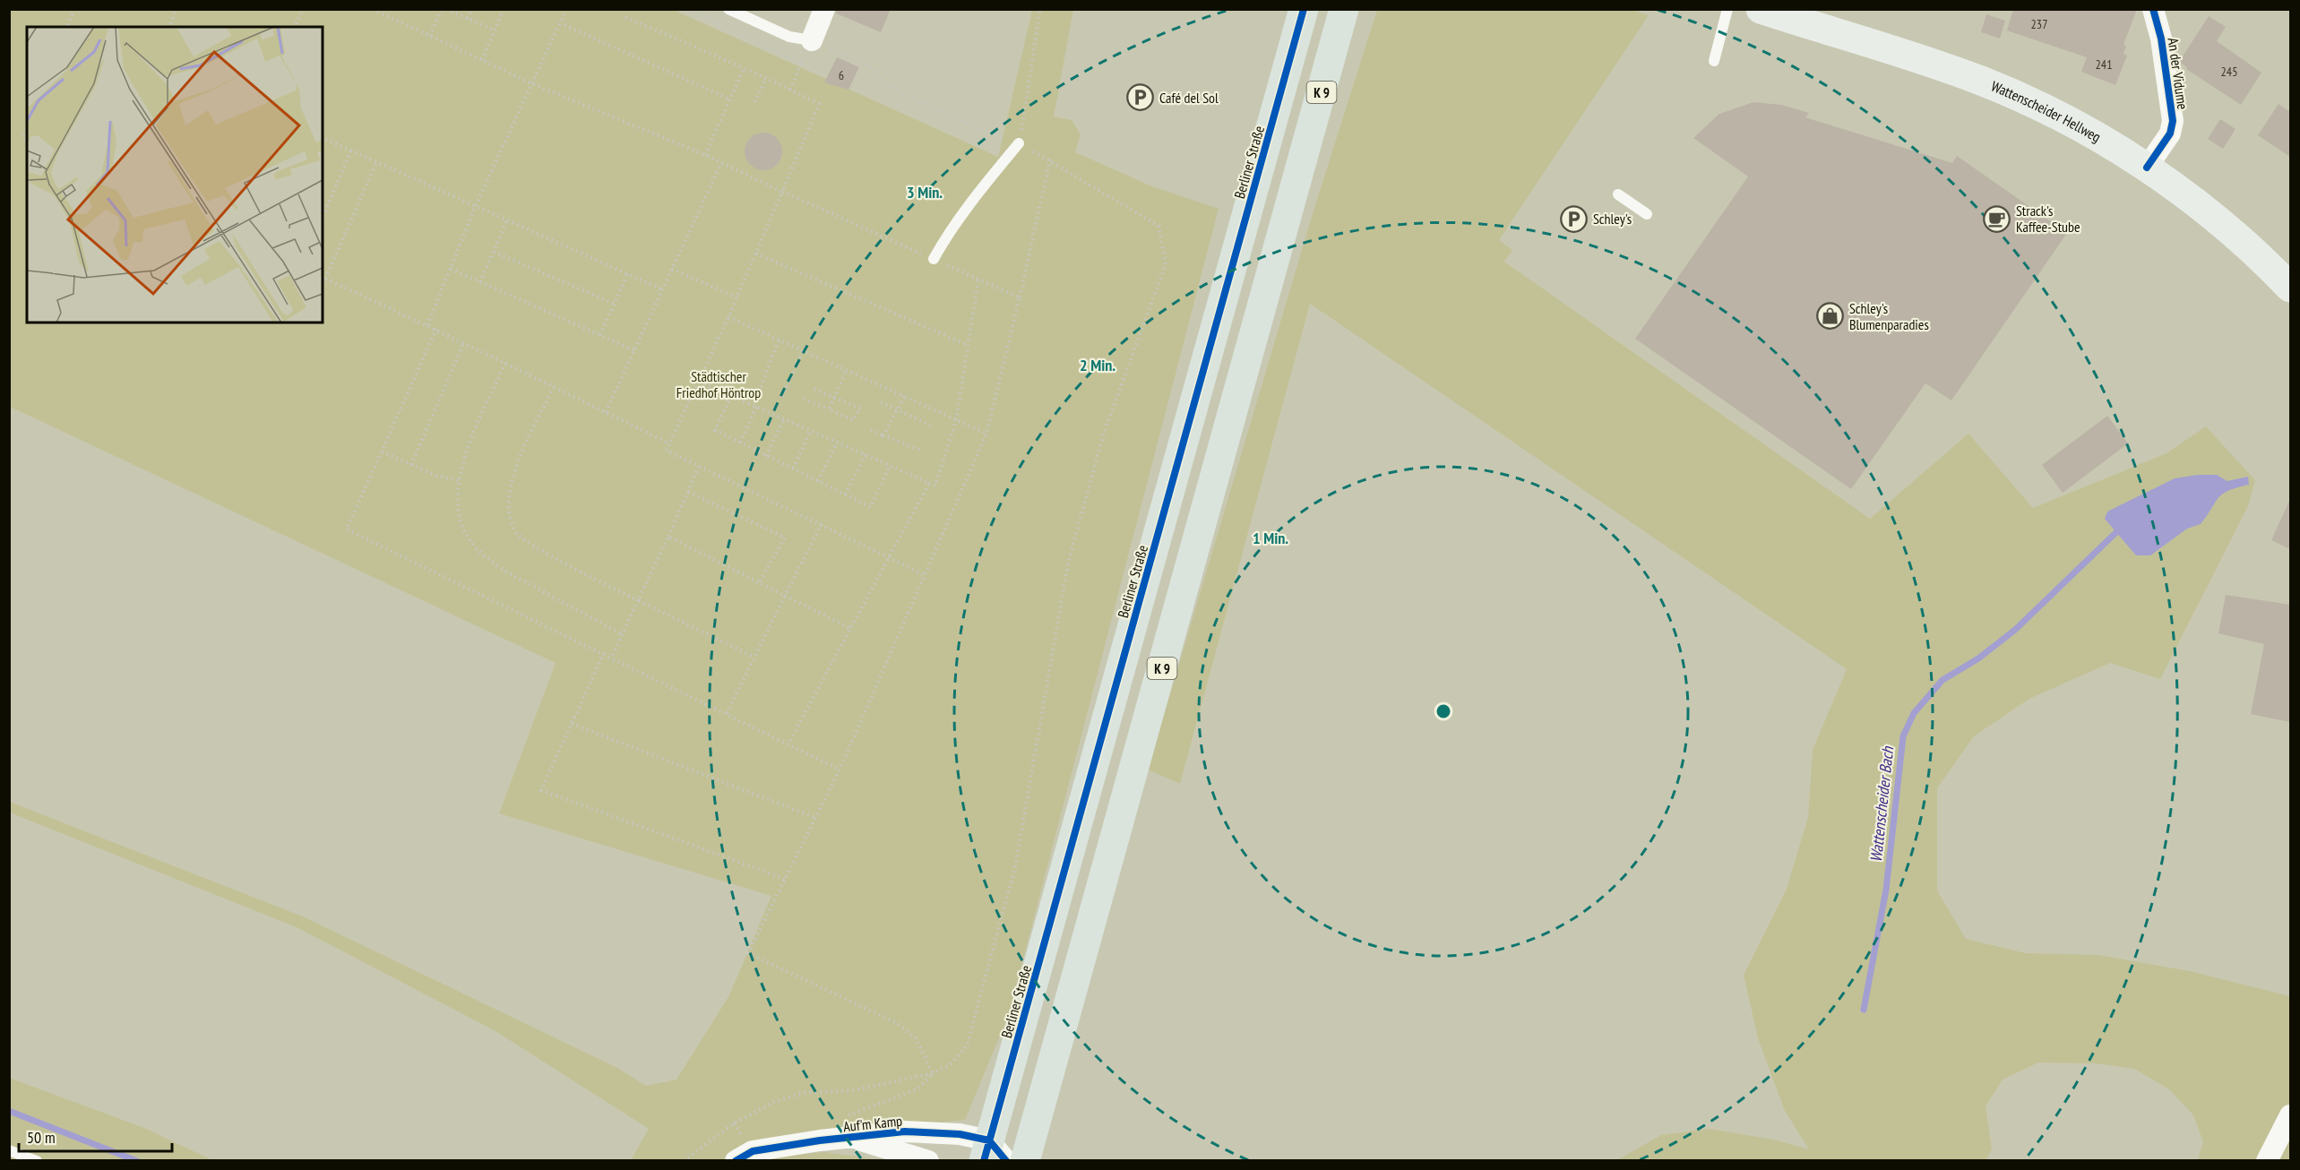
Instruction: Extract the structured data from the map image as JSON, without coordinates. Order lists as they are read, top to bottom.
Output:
{
  "streets": {
    "main road": ["K 9", "Wattenscheider Hellweg", "Berliner Straße"],
    "street": ["An der Vidume", "Auf'm Kamp"]
  },
  "crossings": [
    ["An der Vidume", "Wattenscheider Hellweg"],
    ["Berliner Straße", "Auf'm Kamp"]
  ],
  "water": ["Wattenscheider Bach"],
  "parks": ["Städtischer Friedhof Höntrop"],
  "places": {
    "parking": ["Café del Sol", "Schley's"],
    "cafe": ["Strack's Kaffee-Stube"],
    "shop": ["Schley's Blumenparadies"]
  },
  "house_numbers": [
    "237",
    "241",
    "245",
    "6"
  ],
  "scale_bar": "50 m",
  "rings": ["3 Min.", "2 Min.", "1 Min."]
}
